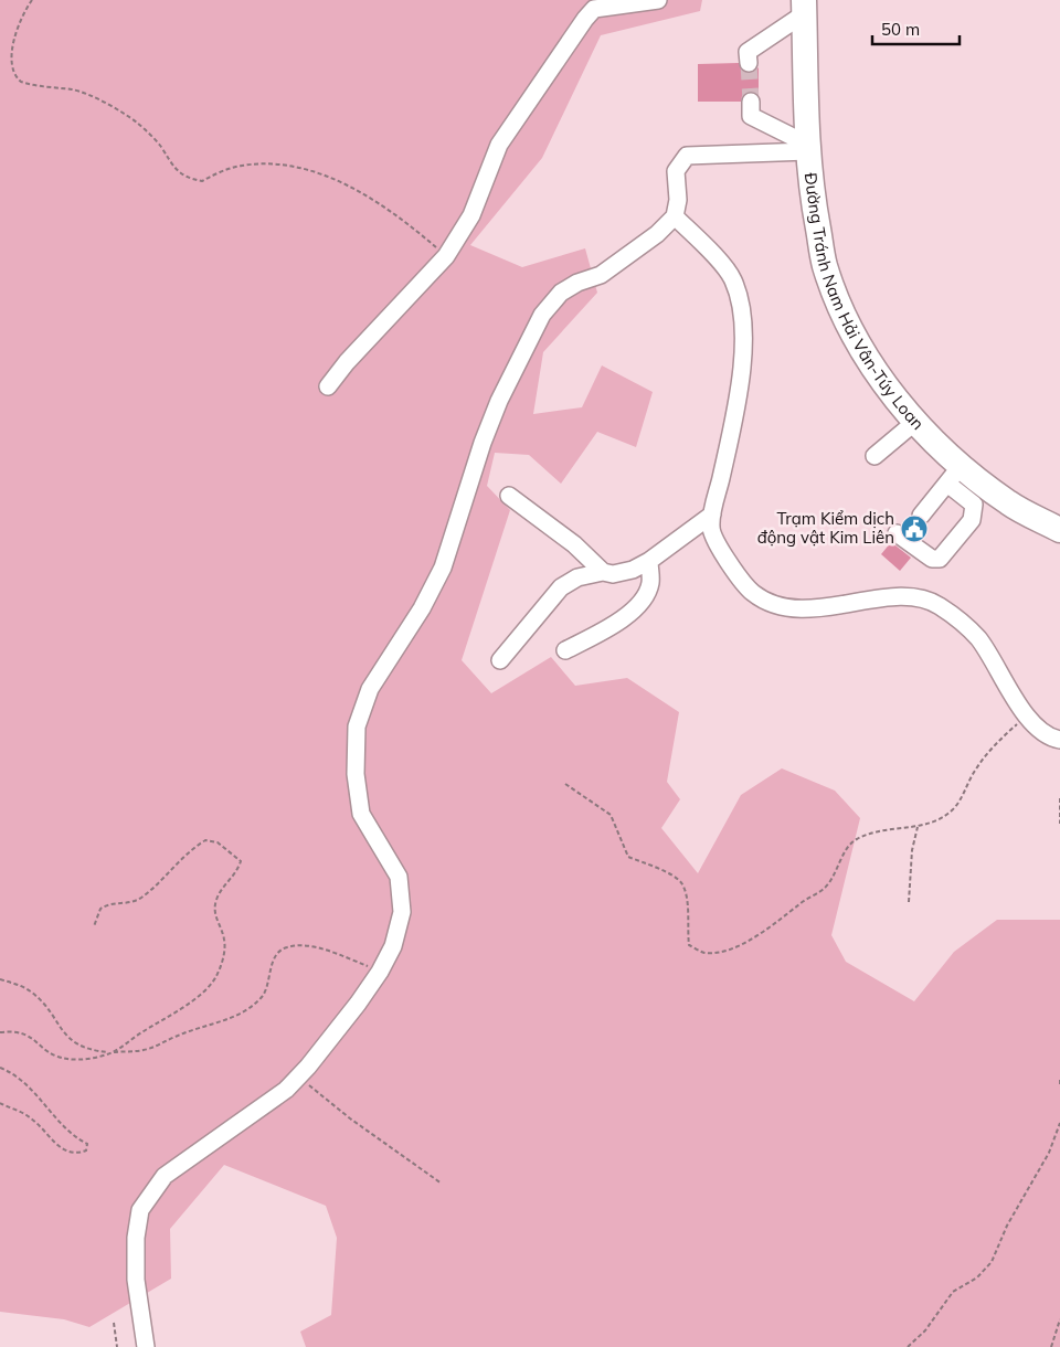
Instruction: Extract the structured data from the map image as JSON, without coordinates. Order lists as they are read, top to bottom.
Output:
{
  "streets": {
    "highway": ["Đường Tránh Nam Hải Vân-Túy Loan"]
  },
  "places": {
    "public building": ["Trạm Kiểm dịch động vật Kim Liên"]
  },
  "scale_bar": "50 m"
}
